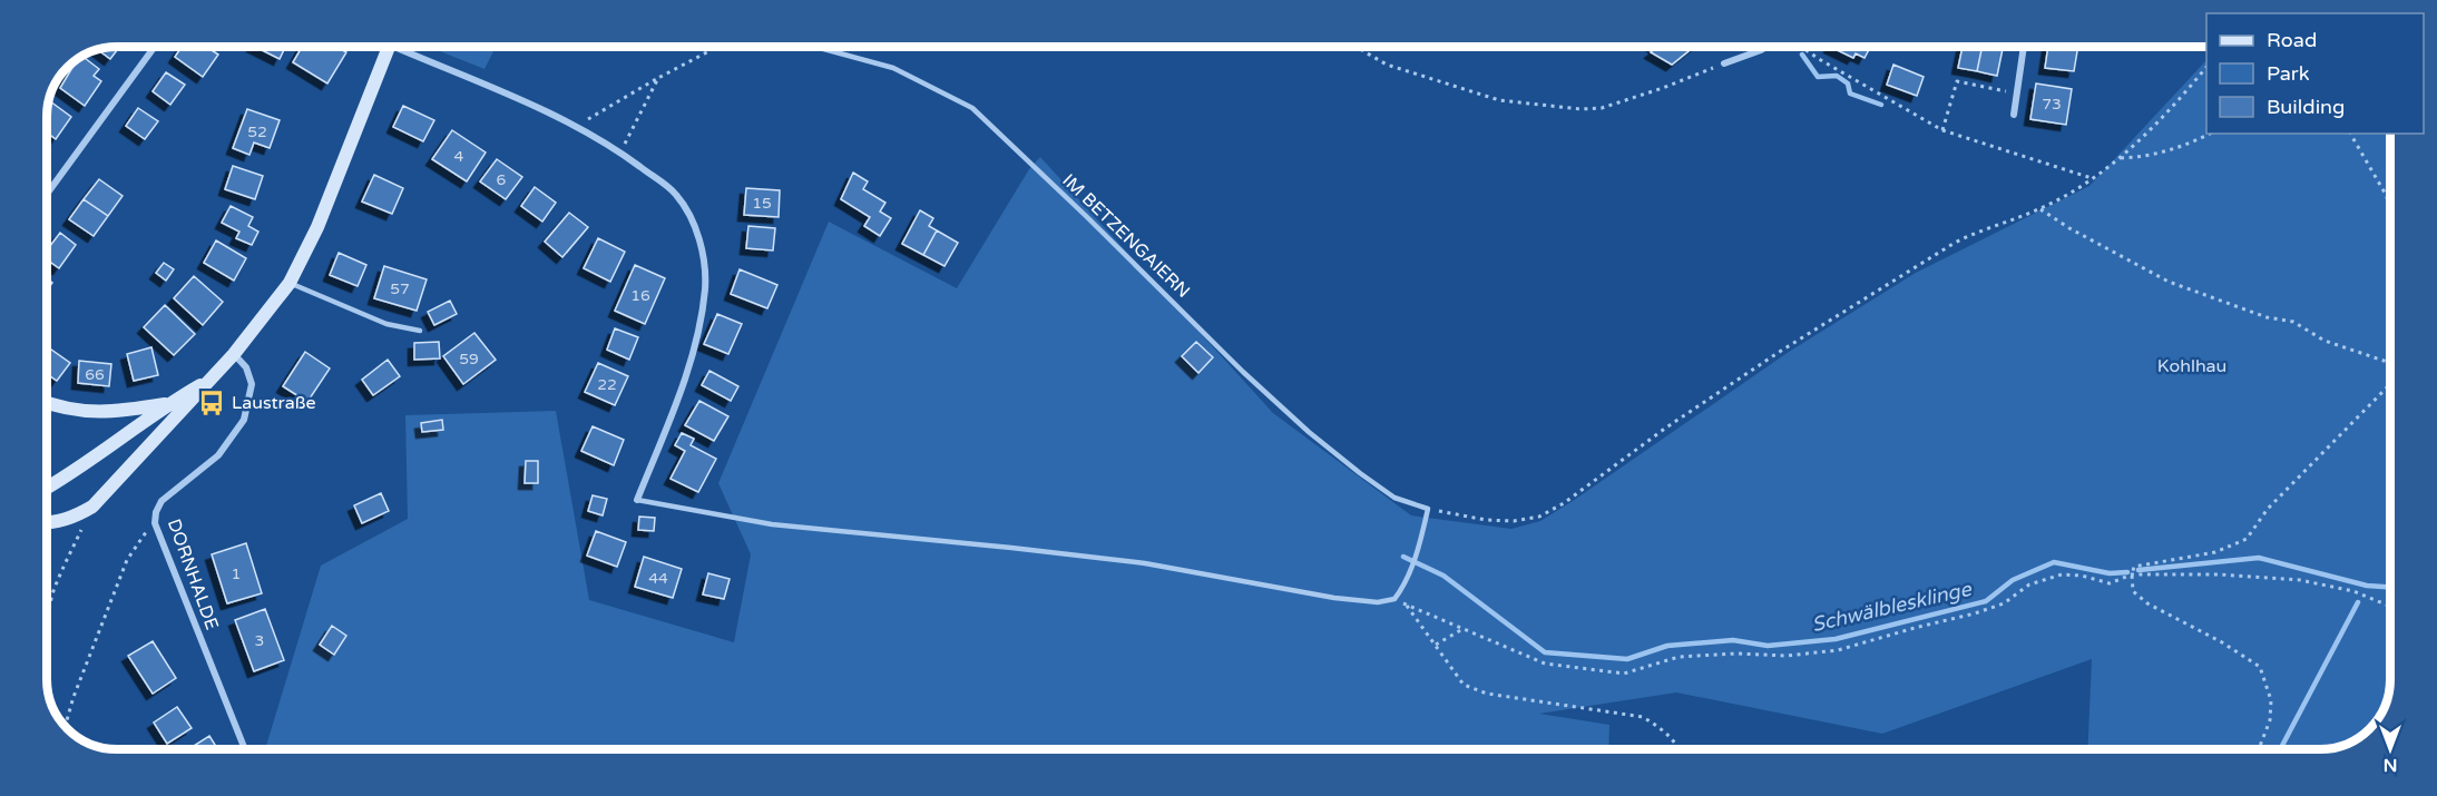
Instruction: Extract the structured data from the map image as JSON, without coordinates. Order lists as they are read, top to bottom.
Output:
{
  "streets": {
    "street": ["DORNHALDE"],
    "lane": ["IM BETZENGAIERN"]
  },
  "water": ["Schwälblesklinge"],
  "parks": ["Kohlhau"],
  "places": {
    "bus stop": ["Laustraße"]
  },
  "house_numbers": [
    "73",
    "52",
    "4",
    "6",
    "15",
    "57",
    "16",
    "59",
    "66",
    "22",
    "1",
    "44",
    "3"
  ],
  "legend": ["Road", "Park", "Building"],
  "north": "bottom"
}
